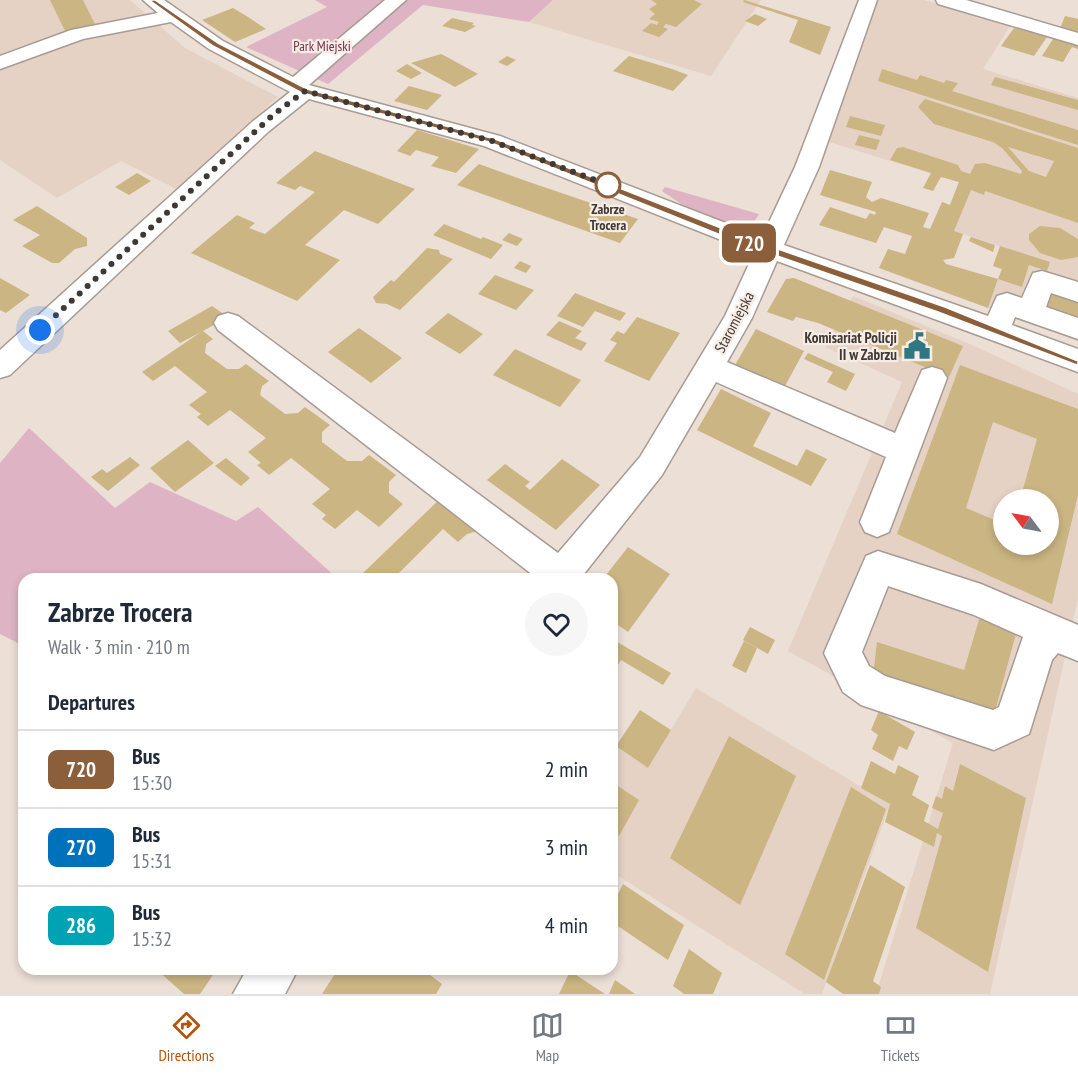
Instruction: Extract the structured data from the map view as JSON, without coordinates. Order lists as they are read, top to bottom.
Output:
{
  "streets": {
    "street": ["Staromiejska"]
  },
  "parks": ["Park Miejski"],
  "places": {
    "other": ["Zabrze Trocera"],
    "public building": ["Komisariat Policji II w Zabrzu"]
  },
  "lines": ["bus line 720"],
  "north": "top left",
  "page": {
    "on_map": "720",
    "heading": [
      ["Zabrze Trocera", "Walk · 3 min · 210 m"],
      "Departures"
    ],
    "list": [
      {
        "mark": "720",
        "name": "Bus",
        "note": "15:30",
        "value": "2 min"
      },
      {
        "mark": "270",
        "name": "Bus",
        "note": "15:31",
        "value": "3 min"
      },
      {
        "mark": "286",
        "name": "Bus",
        "note": "15:32",
        "value": "4 min"
      }
    ],
    "tabs": ["Directions", "Map", "Tickets"]
  }
}
